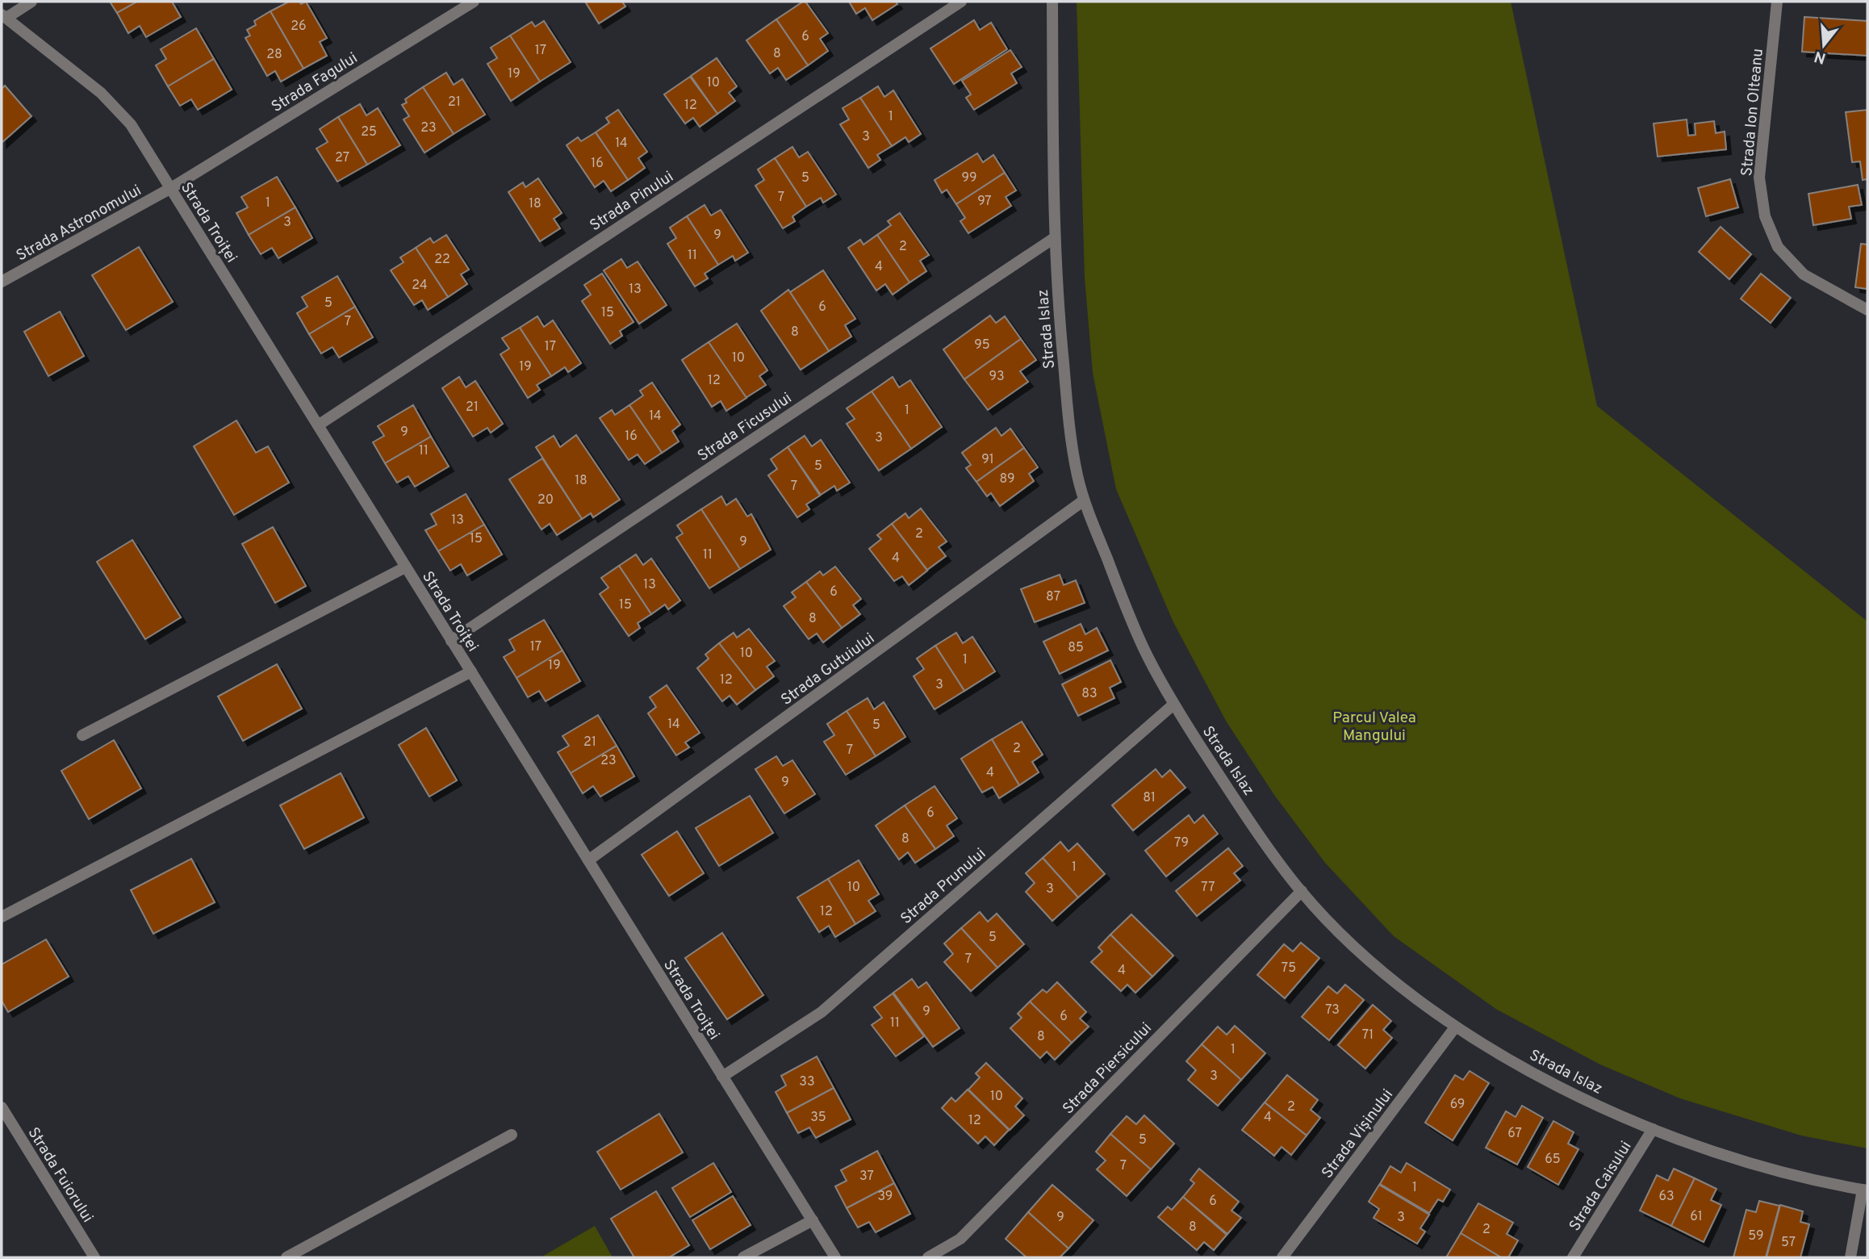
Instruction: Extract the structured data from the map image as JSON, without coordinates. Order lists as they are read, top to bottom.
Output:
{
  "streets": {
    "street": [
      "Strada Fagului",
      "Strada Ion Olteanu",
      "Strada Pinului",
      "Strada Astronomului",
      "Strada Troiței",
      "Strada Islaz",
      "Strada Ficusului",
      "Strada Gutuiului",
      "Strada Prunului",
      "Strada Piersicului",
      "Strada Vișinului",
      "Strada Fuiorului",
      "Strada Caisului"
    ]
  },
  "crossings": [
    ["Strada Fagului", "Strada Astronomului"],
    ["Strada Fagului", "Strada Troiței"],
    ["Strada Pinului", "Strada Troiței"],
    ["Strada Astronomului", "Strada Troiței"],
    ["Strada Troiței", "Strada Ficusului"],
    ["Strada Troiței", "Strada Gutuiului"],
    ["Strada Troiței", "Strada Prunului"],
    ["Strada Islaz", "Strada Ficusului"],
    ["Strada Islaz", "Strada Gutuiului"],
    ["Strada Islaz", "Strada Prunului"],
    ["Strada Islaz", "Strada Piersicului"],
    ["Strada Islaz", "Strada Vișinului"],
    ["Strada Islaz", "Strada Caisului"]
  ],
  "parks": ["Parcul Valea Mangului"],
  "house_numbers": [
    "26",
    "6",
    "17",
    "8",
    "28",
    "19",
    "10",
    "21",
    "12",
    "1",
    "23",
    "25",
    "3",
    "14",
    "27",
    "16",
    "5",
    "99",
    "7",
    "97",
    "1",
    "18",
    "3",
    "9",
    "2",
    "11",
    "22",
    "4",
    "24",
    "13",
    "5",
    "6",
    "15",
    "7",
    "8",
    "95",
    "17",
    "10",
    "19",
    "93",
    "12",
    "21",
    "1",
    "14",
    "9",
    "16",
    "3",
    "11",
    "91",
    "5",
    "89",
    "18",
    "7",
    "20",
    "13",
    "2",
    "15",
    "9",
    "11",
    "4",
    "13",
    "6",
    "87",
    "15",
    "8",
    "17",
    "85",
    "10",
    "1",
    "19",
    "12",
    "3",
    "83",
    "14",
    "5",
    "21",
    "2",
    "7",
    "23",
    "4",
    "9",
    "81",
    "6",
    "8",
    "79",
    "1",
    "10",
    "77",
    "3",
    "12",
    "5",
    "7",
    "75",
    "4",
    "73",
    "9",
    "6",
    "11",
    "71",
    "8",
    "1",
    "3",
    "33",
    "10",
    "69",
    "2",
    "35",
    "4",
    "12",
    "67",
    "5",
    "65",
    "7",
    "37",
    "1",
    "39",
    "63",
    "6",
    "61",
    "9",
    "3",
    "8",
    "2",
    "59",
    "57"
  ],
  "north": "bottom"
}
